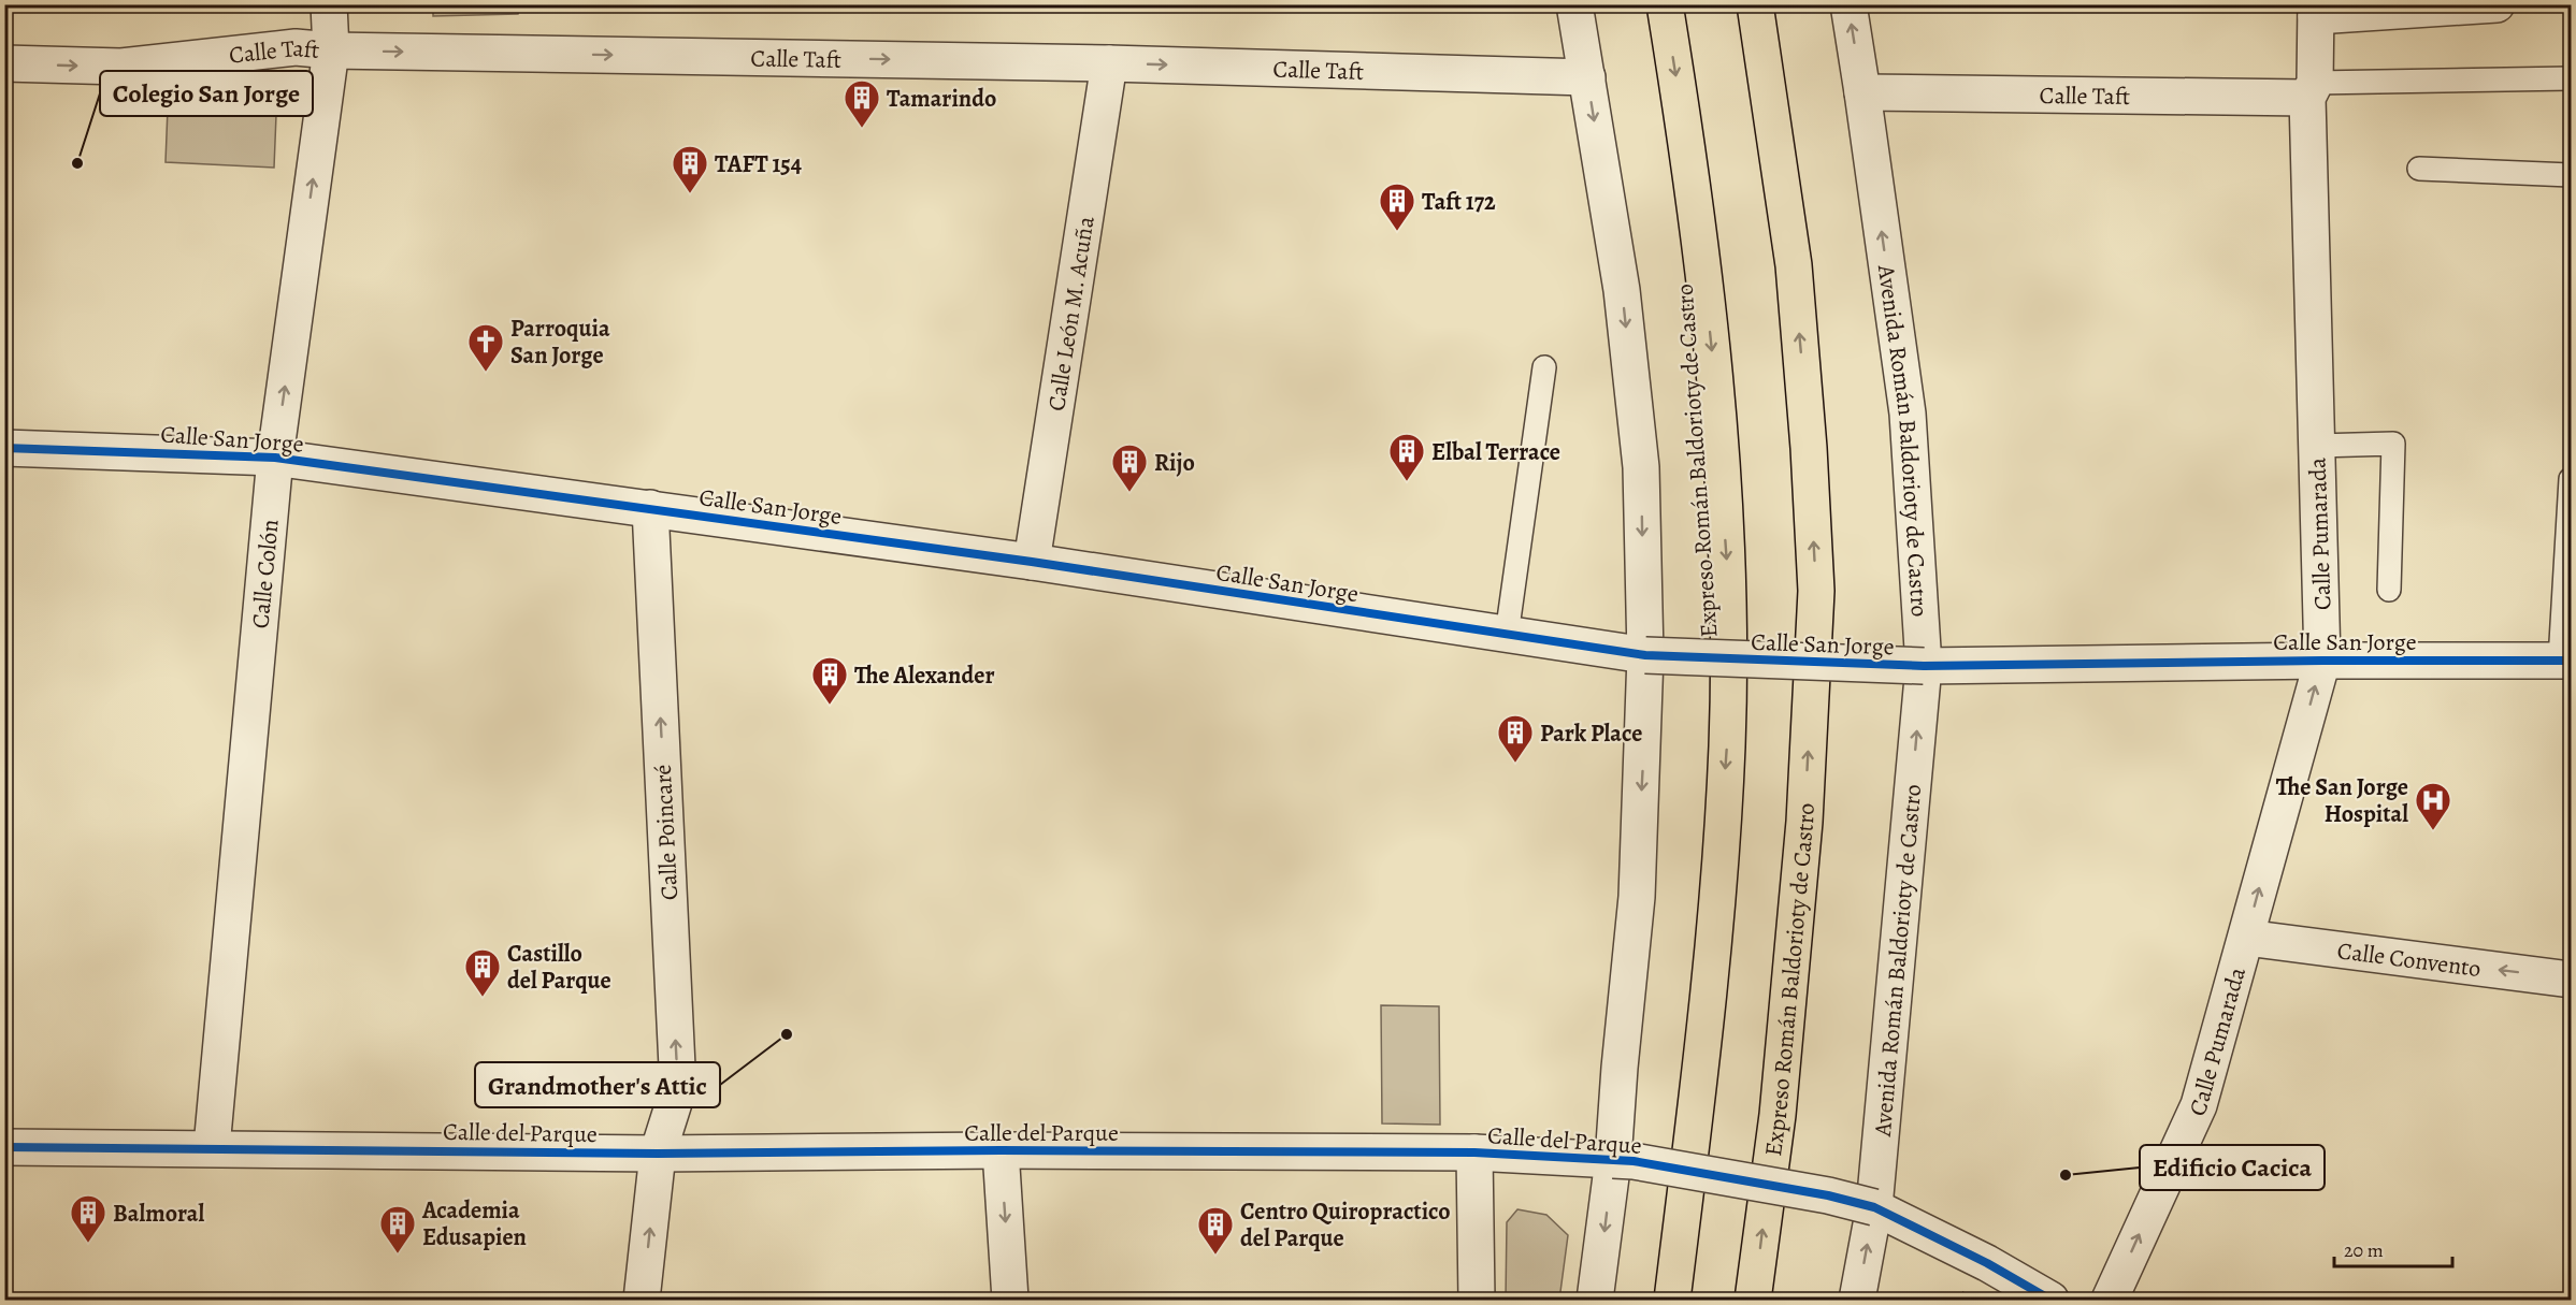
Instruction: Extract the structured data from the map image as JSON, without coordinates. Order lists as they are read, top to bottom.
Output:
{
  "streets": {
    "highway": ["Expreso Román Baldorioty de Castro"],
    "street": [
      "Calle Taft",
      "Calle León M. Acuña",
      "Calle San Jorge",
      "Avenida Román Baldorioty de Castro",
      "Calle Pumarada",
      "Calle Colón",
      "Calle Poincaré",
      "Calle Convento",
      "Calle del Parque"
    ]
  },
  "crossings": [
    ["Calle Taft", "Calle León M. Acuña"],
    ["Calle Taft", "Avenida Román Baldorioty de Castro"],
    ["Calle Taft", "Calle Pumarada"],
    ["Calle Taft", "Calle Colón"],
    ["Calle León M. Acuña", "Calle San Jorge"],
    ["Calle San Jorge", "Avenida Román Baldorioty de Castro"],
    ["Calle San Jorge", "Calle Pumarada"],
    ["Calle San Jorge", "Calle Colón"],
    ["Calle San Jorge", "Calle Poincaré"],
    ["Avenida Román Baldorioty de Castro", "Calle del Parque"],
    ["Calle Pumarada", "Calle Convento"],
    ["Calle Colón", "Calle del Parque"],
    ["Calle Poincaré", "Calle del Parque"]
  ],
  "one_way": [
    "Calle Taft",
    "Calle Pumarada",
    "Calle Colón",
    "Calle Poincaré",
    "Calle Convento"
  ],
  "places": {
    "building": [
      "Tamarindo",
      "TAFT 154",
      "Taft 172",
      "Elbal Terrace",
      "Rijo",
      "The Alexander",
      "Park Place",
      "Castillo del Parque",
      "Balmoral",
      "Academia Edusapien",
      "Centro Quiropractico del Parque"
    ],
    "other": ["Colegio San Jorge", "Grandmother's Attic", "Edificio Cacica"],
    "church": ["Parroquia San Jorge"],
    "hospital": ["The San Jorge Hospital"]
  },
  "scale_bar": "20 m"
}
